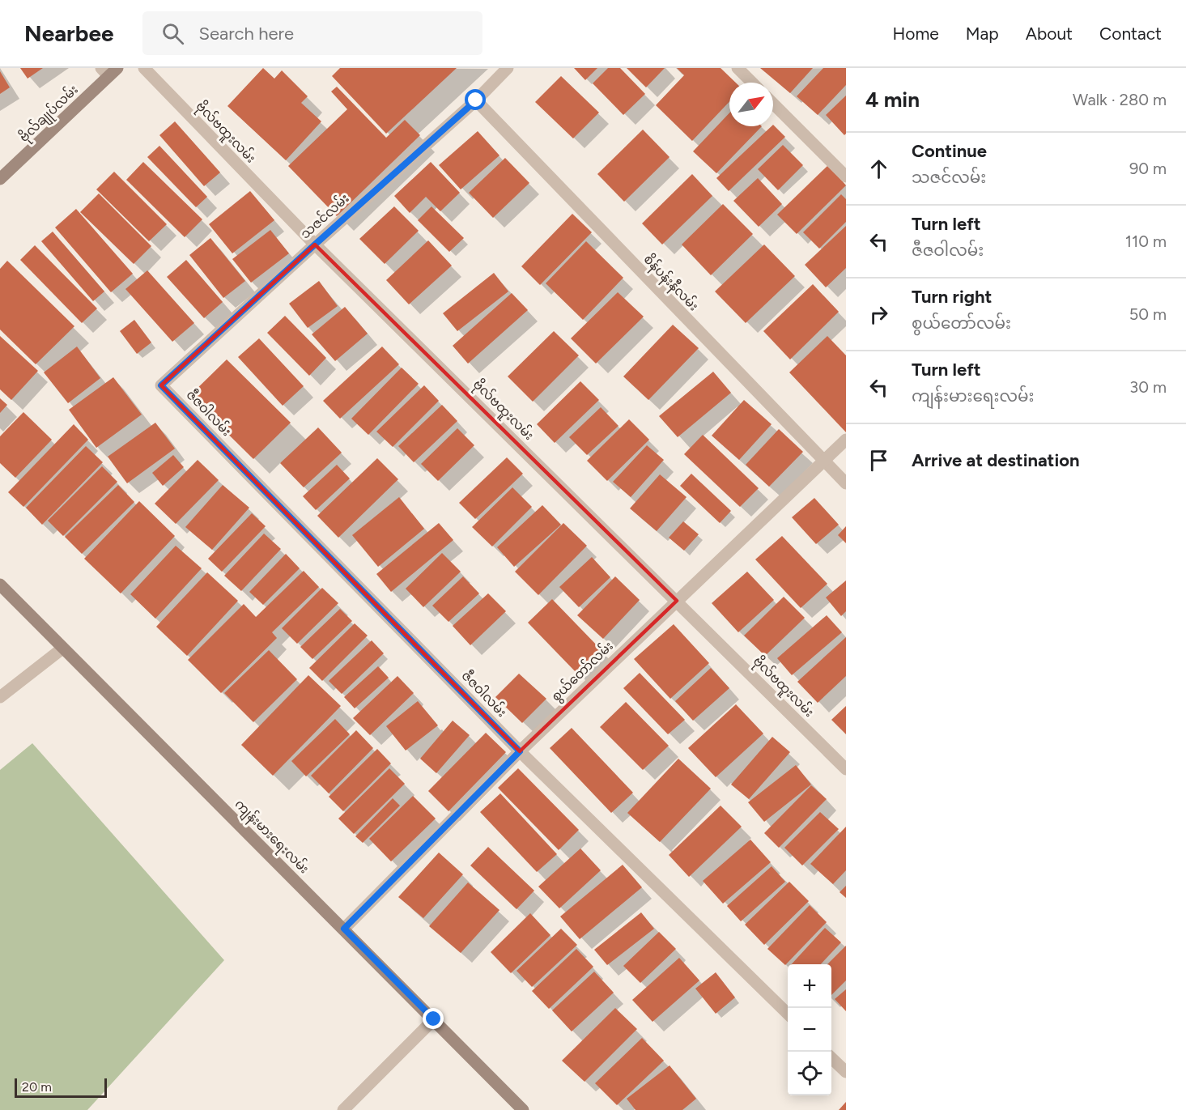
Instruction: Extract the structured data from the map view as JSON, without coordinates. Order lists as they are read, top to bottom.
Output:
{
  "streets": {
    "street": [
      "ဗိုလ်ချုပ်လမ်း",
      "ဗိုလ်ဗထူးလမ်း",
      "သဇင်လမ်း",
      "စိန်ပန်းနီလမ်း",
      "ဇီဇဝါလမ်း",
      "စွယ်တော်လမ်း",
      "ကျန်းမားရေးလမ်း"
    ]
  },
  "crossings": [
    ["ဗိုလ်ဗထူးလမ်း", "သဇင်လမ်း"],
    ["ဗိုလ်ဗထူးလမ်း", "စွယ်တော်လမ်း"],
    ["သဇင်လမ်း", "စိန်ပန်းနီလမ်း"],
    ["သဇင်လမ်း", "ဇီဇဝါလမ်း"],
    ["စိန်ပန်းနီလမ်း", "စွယ်တော်လမ်း"],
    ["ဇီဇဝါလမ်း", "စွယ်တော်လမ်း"],
    ["စွယ်တော်လမ်း", "ကျန်းမားရေးလမ်း"]
  ],
  "scale_bar": "20 m",
  "north": "top right",
  "page": {
    "header": "Nearbee",
    "search": "Search here",
    "nav": [
      "Home",
      "Map",
      "About",
      "Contact"
    ],
    "heading": ["4 min", "Walk · 280 m"],
    "list": [
      ["Continue", "သဇင်လမ်း", "90 m"],
      ["Turn left", "ဇီဇဝါလမ်း", "110 m"],
      ["Turn right", "စွယ်တော်လမ်း", "50 m"],
      ["Turn left", "ကျန်းမားရေးလမ်း", "30 m"],
      "Arrive at destination"
    ],
    "map_buttons": ["+", "−"],
    "scale": "20 m"
  }
}
